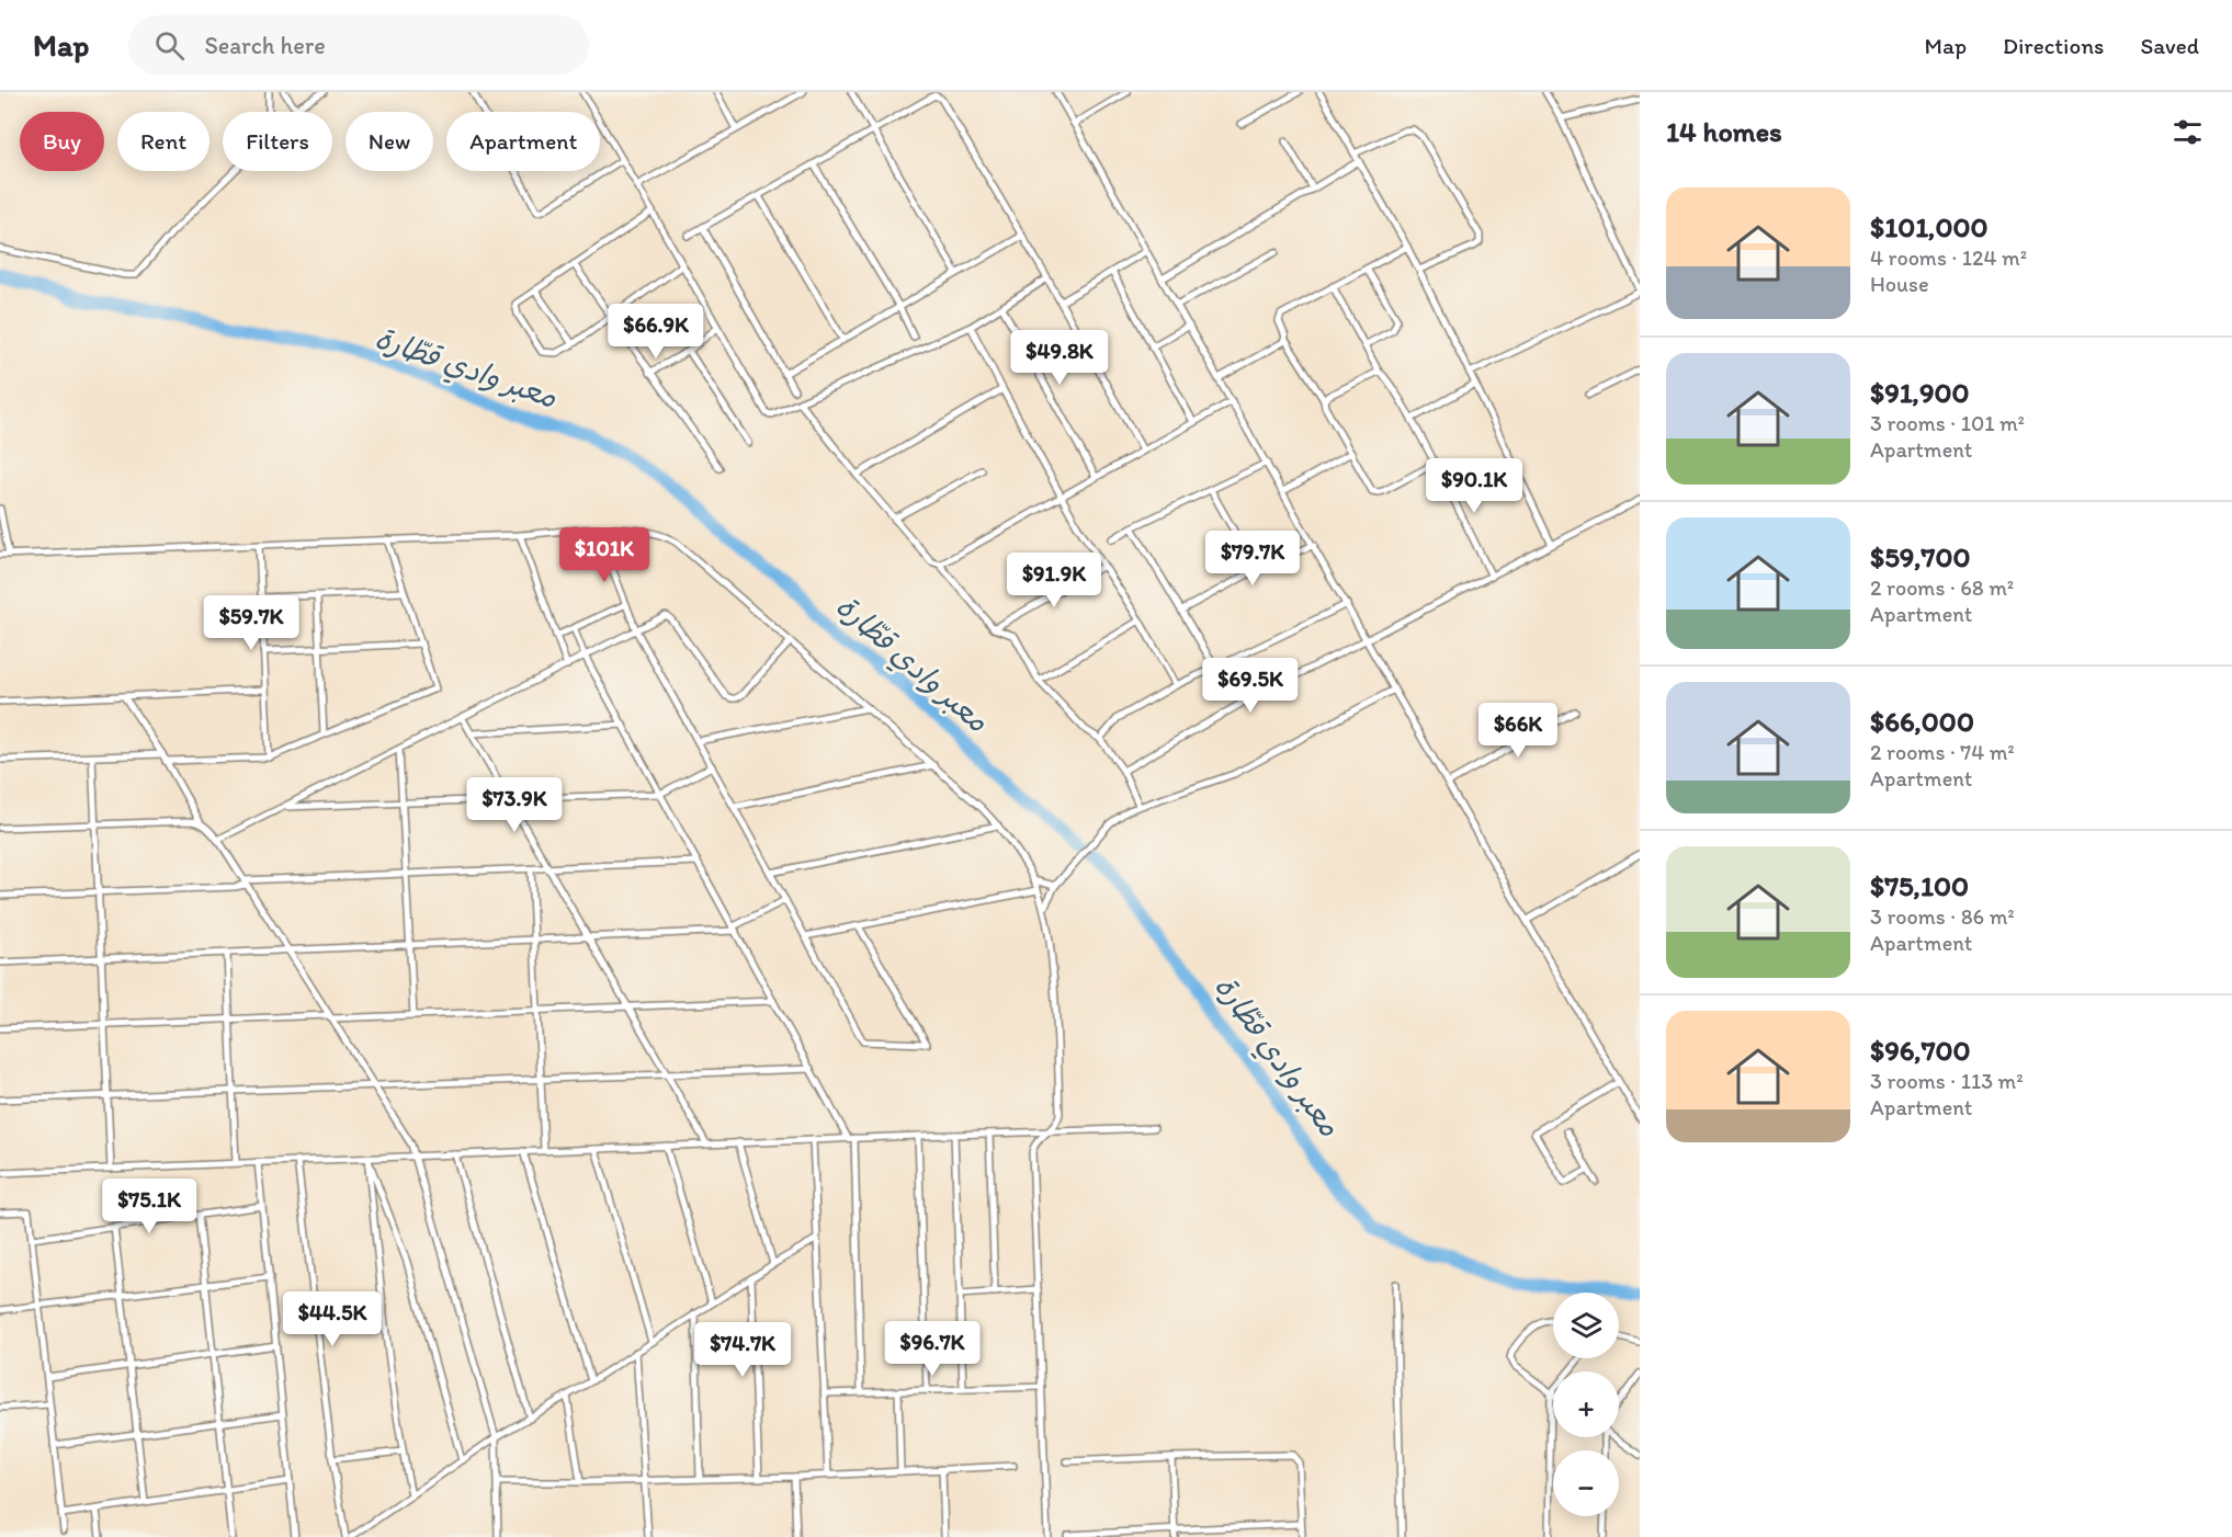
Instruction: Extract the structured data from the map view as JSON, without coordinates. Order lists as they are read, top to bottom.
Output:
{
  "water": ["معبر وادي قطّارة"],
  "page": {
    "header": "Map",
    "search": "Search here",
    "nav": ["Map", "Directions", "Saved"],
    "heading": "14 homes",
    "chip": [
      "Buy",
      "Rent",
      "Filters",
      "New",
      "Apartment"
    ],
    "list": [
      {
        "name": "$101,000",
        "note": "4 rooms · 124 m² · House"
      },
      {
        "name": "$91,900",
        "note": "3 rooms · 101 m² · Apartment"
      },
      {
        "name": "$59,700",
        "note": "2 rooms · 68 m² · Apartment"
      },
      {
        "name": "$66,000",
        "note": "2 rooms · 74 m² · Apartment"
      },
      {
        "name": "$75,100",
        "note": "3 rooms · 86 m² · Apartment"
      },
      {
        "name": "$96,700",
        "note": "3 rooms · 113 m² · Apartment"
      }
    ],
    "price": [
      "$66.9K",
      "$49.8K",
      "$90.1K",
      "$101K",
      "$79.7K",
      "$91.9K",
      "$59.7K",
      "$69.5K",
      "$66K",
      "$73.9K",
      "$75.1K",
      "$44.5K",
      "$96.7K",
      "$74.7K"
    ],
    "map_buttons": ["+", "−"]
  }
}
